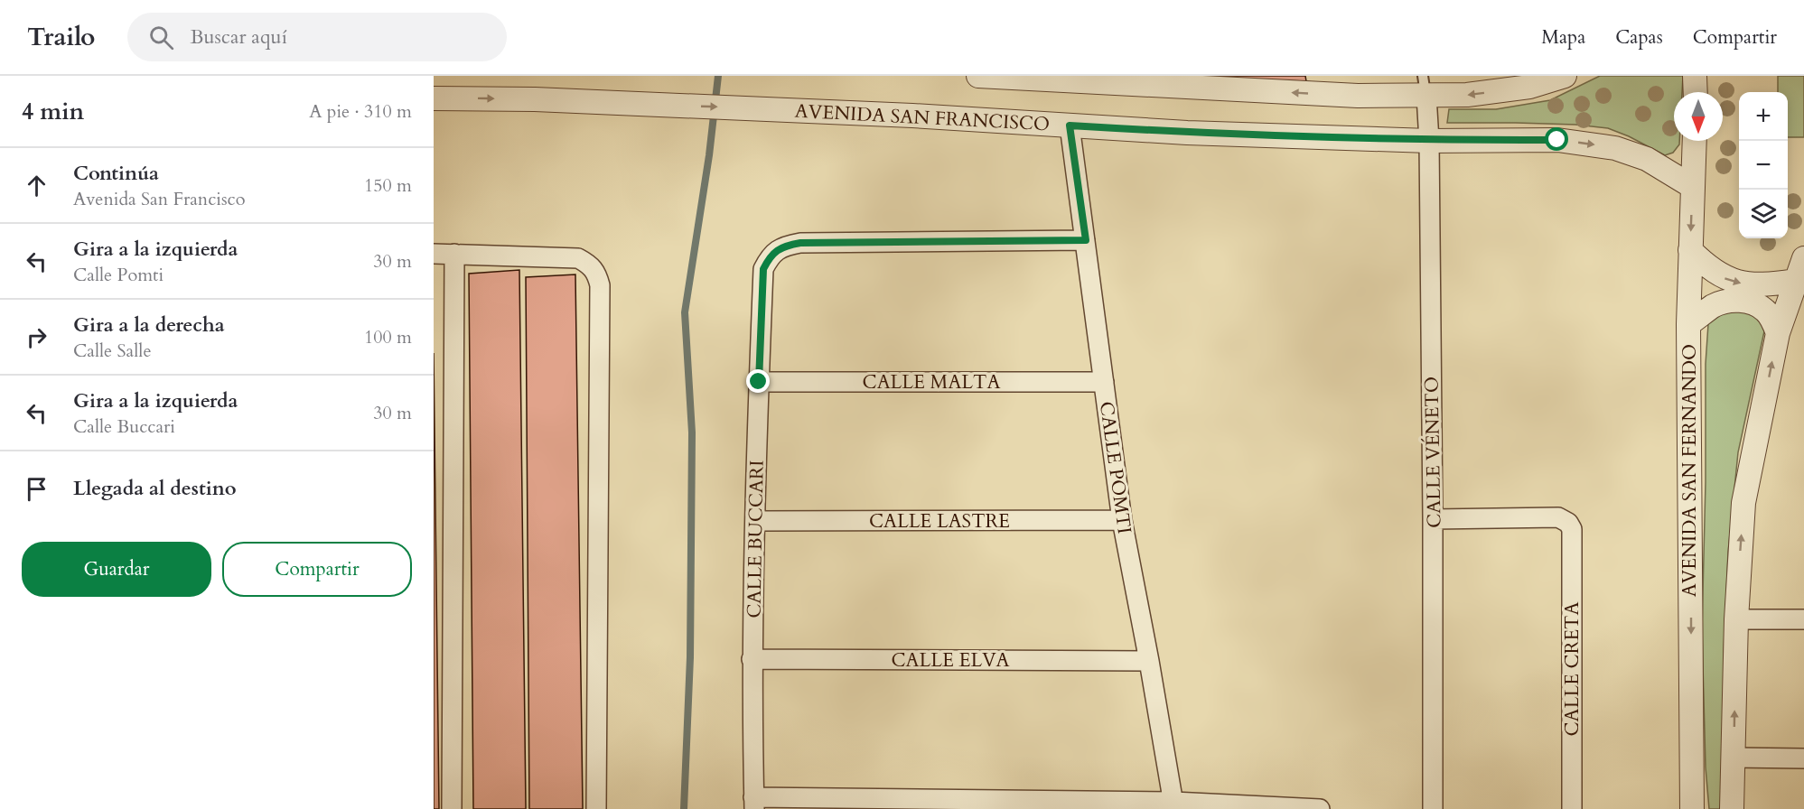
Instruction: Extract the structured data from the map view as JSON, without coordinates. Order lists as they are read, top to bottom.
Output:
{
  "streets": {
    "street": [
      "AVENIDA SAN FRANCISCO",
      "CALLE MALTA",
      "CALLE VÉNETO",
      "CALLE POMTI",
      "AVENIDA SAN FERNANDO",
      "CALLE LASTRE",
      "CALLE BUCCARI",
      "CALLE ELVA",
      "CALLE CRETA"
    ]
  },
  "crossings": [
    ["AVENIDA SAN FRANCISCO", "CALLE VÉNETO"],
    ["AVENIDA SAN FRANCISCO", "CALLE POMTI"],
    ["AVENIDA SAN FRANCISCO", "AVENIDA SAN FERNANDO"],
    ["CALLE MALTA", "CALLE POMTI"],
    ["CALLE MALTA", "CALLE BUCCARI"],
    ["CALLE VÉNETO", "CALLE CRETA"],
    ["CALLE POMTI", "CALLE LASTRE"],
    ["CALLE POMTI", "CALLE BUCCARI"],
    ["CALLE POMTI", "CALLE ELVA"],
    ["CALLE LASTRE", "CALLE BUCCARI"],
    ["CALLE BUCCARI", "CALLE ELVA"]
  ],
  "one_way": ["AVENIDA SAN FRANCISCO"],
  "north": "bottom",
  "page": {
    "header": "Trailo",
    "search": "Buscar aquí",
    "nav": ["Mapa", "Capas", "Compartir"],
    "heading": ["4 min", "A pie · 310 m"],
    "map_buttons": ["+", "−"],
    "list": [
      ["Continúa", "Avenida San Francisco", "150 m"],
      ["Gira a la izquierda", "Calle Pomti", "30 m"],
      ["Gira a la derecha", "Calle Salle", "100 m"],
      ["Gira a la izquierda", "Calle Buccari", "30 m"],
      "Llegada al destino"
    ],
    "buttons": ["Guardar", "Compartir"]
  }
}
